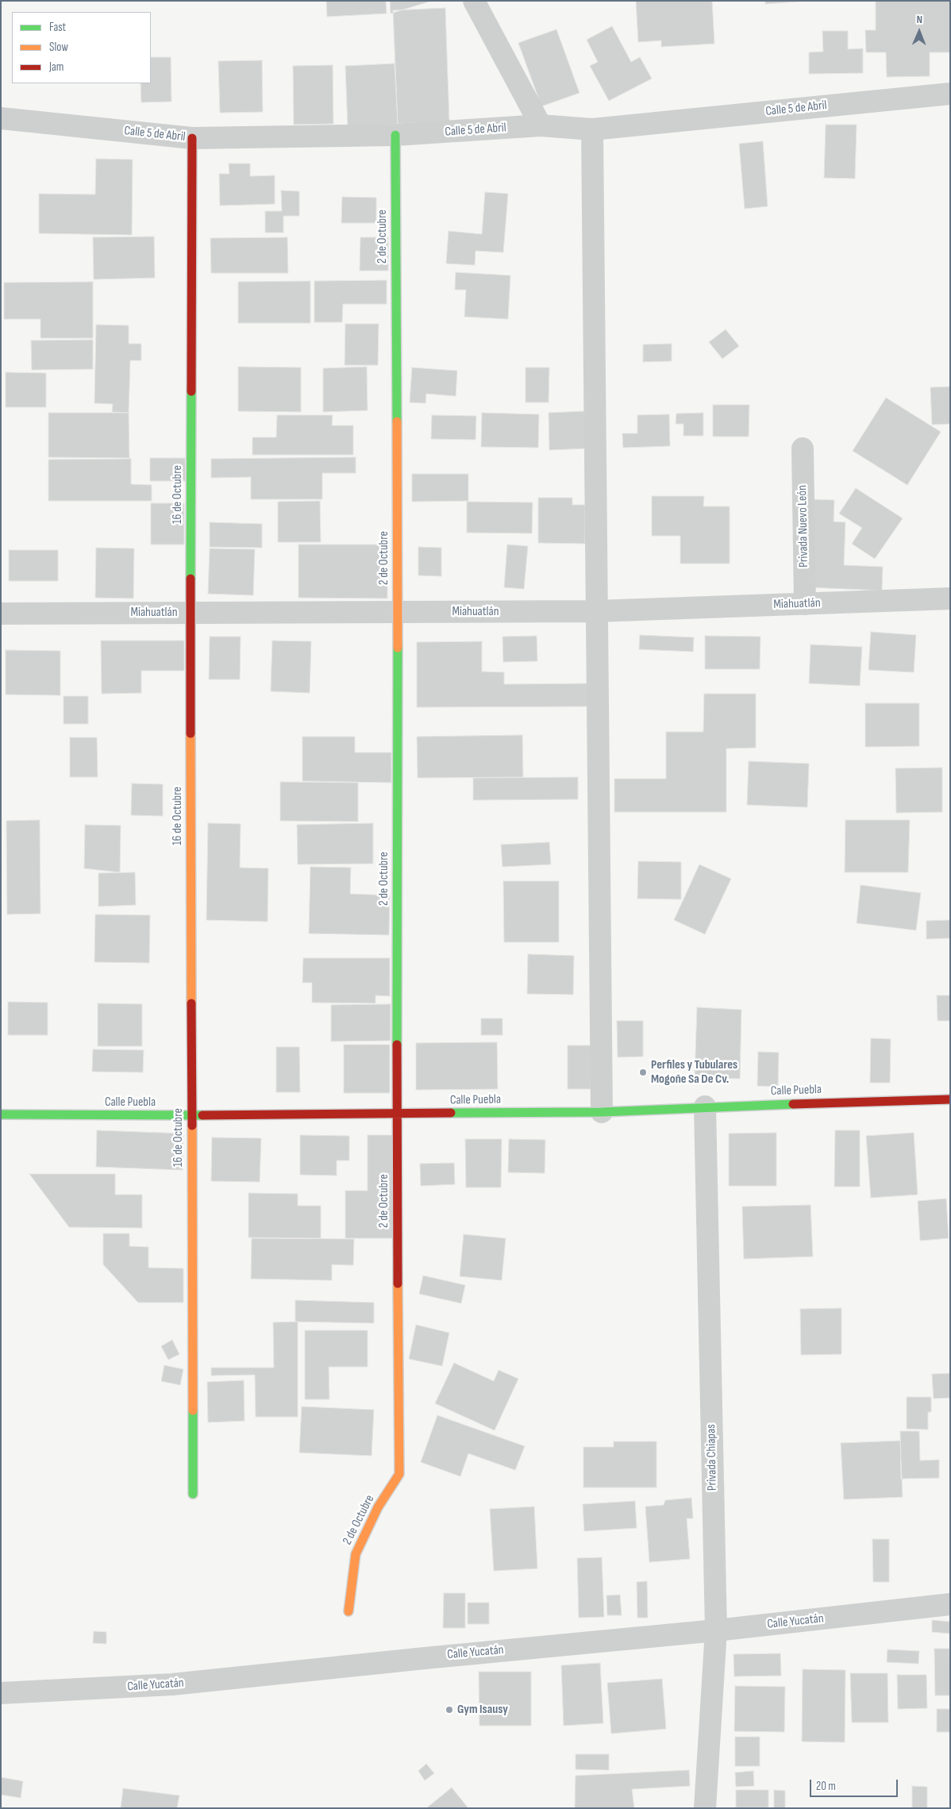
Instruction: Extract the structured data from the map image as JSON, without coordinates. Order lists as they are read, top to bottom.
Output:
{
  "streets": {
    "street": [
      "Calle 5 de Abril",
      "2 de Octubre",
      "16 de Octubre",
      "Privada Nuevo León",
      "Miahuatlán",
      "Calle Puebla",
      "Privada Chiapas",
      "Calle Yucatán"
    ]
  },
  "crossings": [
    ["Calle 5 de Abril", "2 de Octubre"],
    ["Calle 5 de Abril", "16 de Octubre"],
    ["2 de Octubre", "Miahuatlán"],
    ["2 de Octubre", "Calle Puebla"],
    ["16 de Octubre", "Miahuatlán"],
    ["16 de Octubre", "Calle Puebla"],
    ["Privada Nuevo León", "Miahuatlán"],
    ["Calle Puebla", "Privada Chiapas"],
    ["Privada Chiapas", "Calle Yucatán"]
  ],
  "places": ["Perfiles y Tubulares Mogoñe Sa De Cv.", "Gym Isausy"],
  "legend": ["Fast", "Slow", "Jam"],
  "scale_bar": "20 m",
  "north": "top"
}
